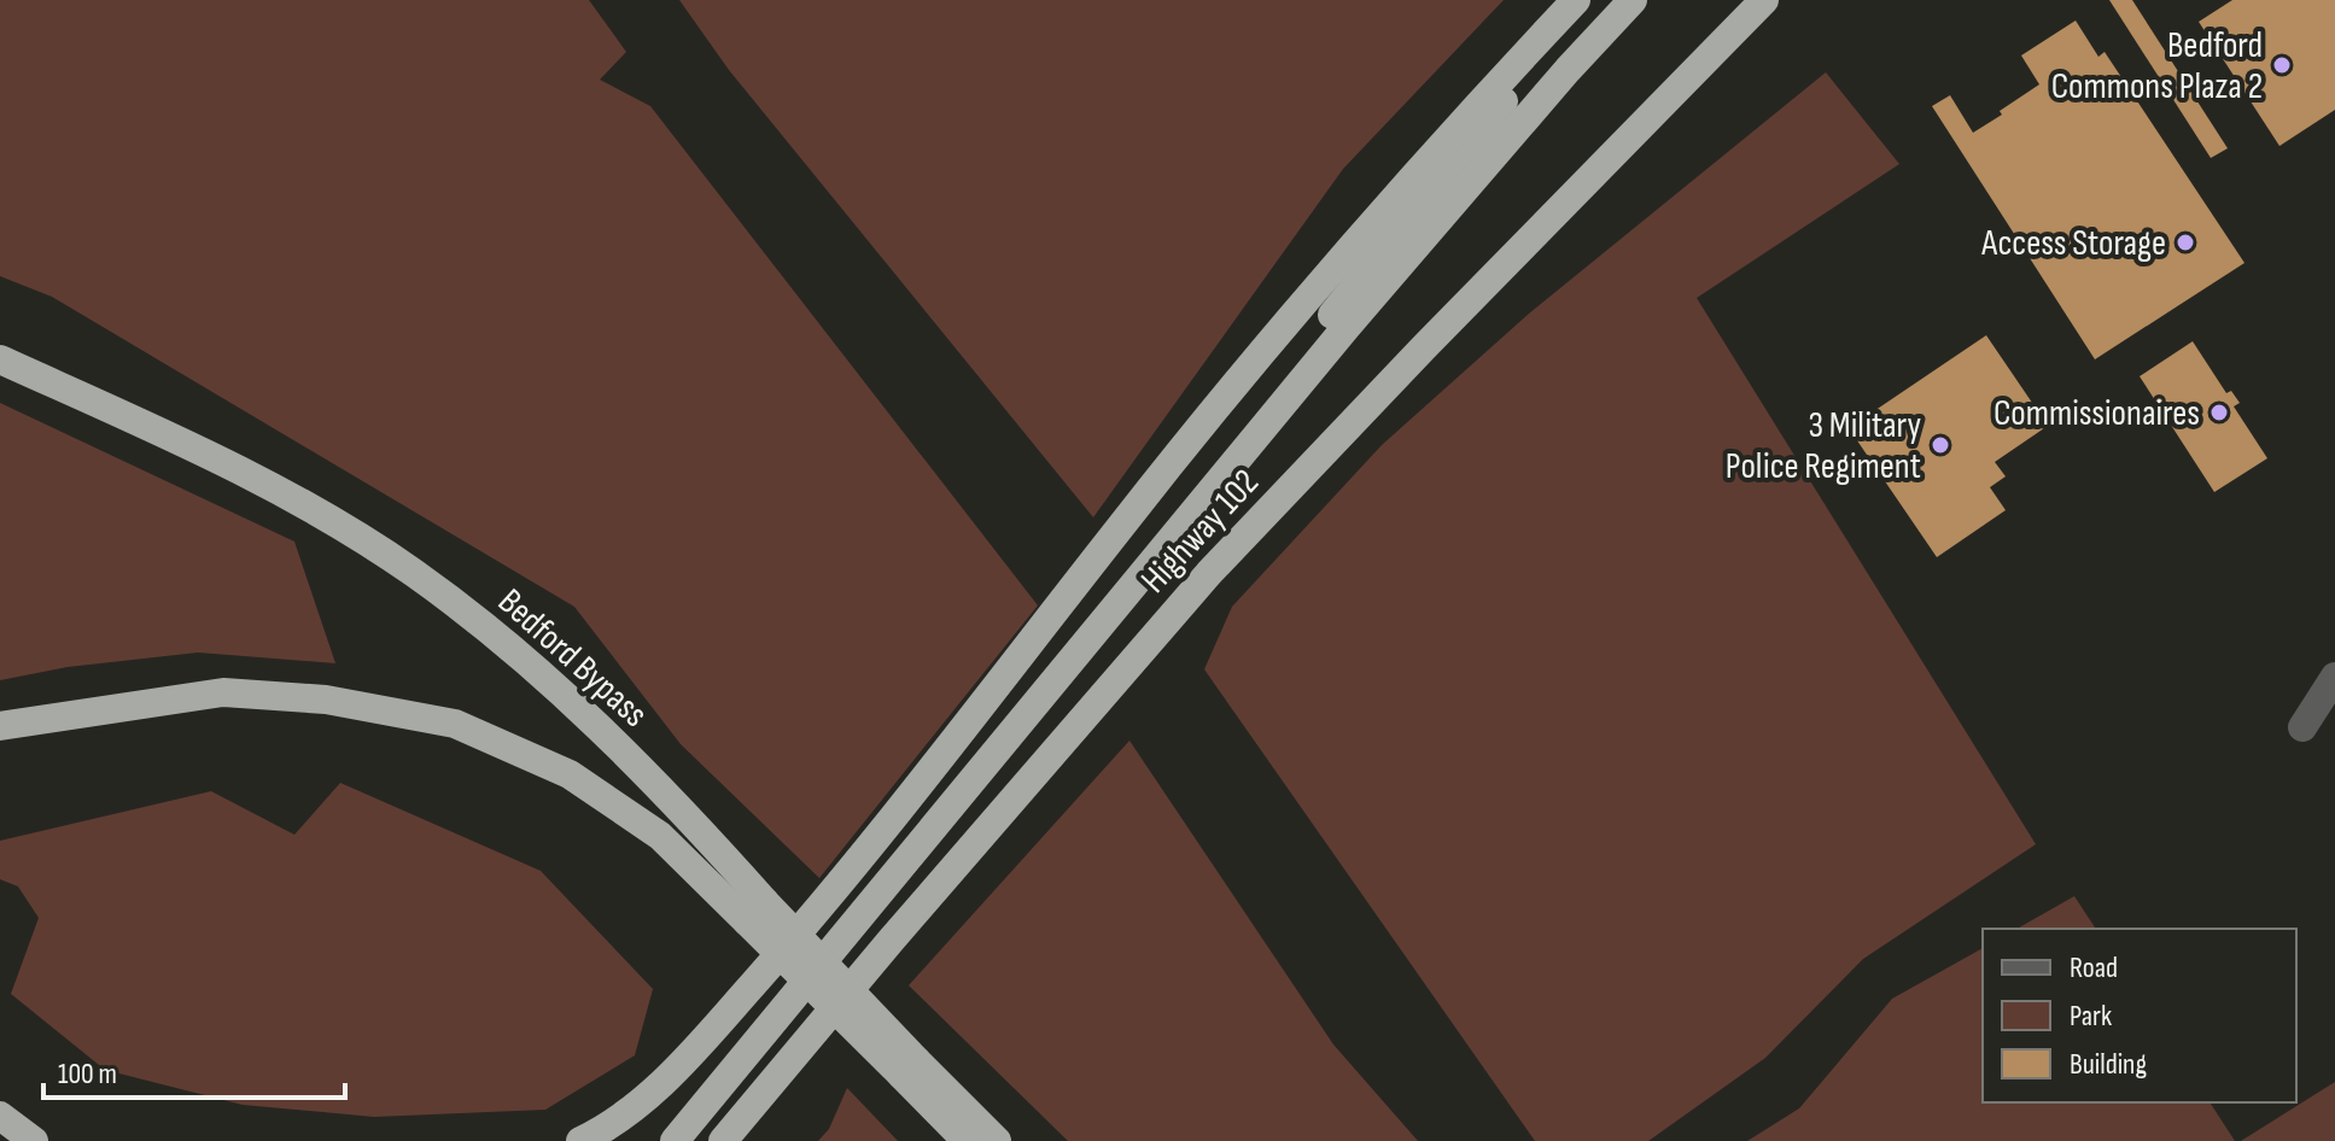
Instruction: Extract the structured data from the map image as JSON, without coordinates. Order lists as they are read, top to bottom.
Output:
{
  "streets": {
    "highway": ["Highway 102", "Bedford Bypass"]
  },
  "places": [
    "Bedford Commons Plaza 2",
    "Access Storage",
    "Commissionaires",
    "3 Military Police Regiment"
  ],
  "legend": ["Road", "Park", "Building"],
  "scale_bar": "100 m"
}
